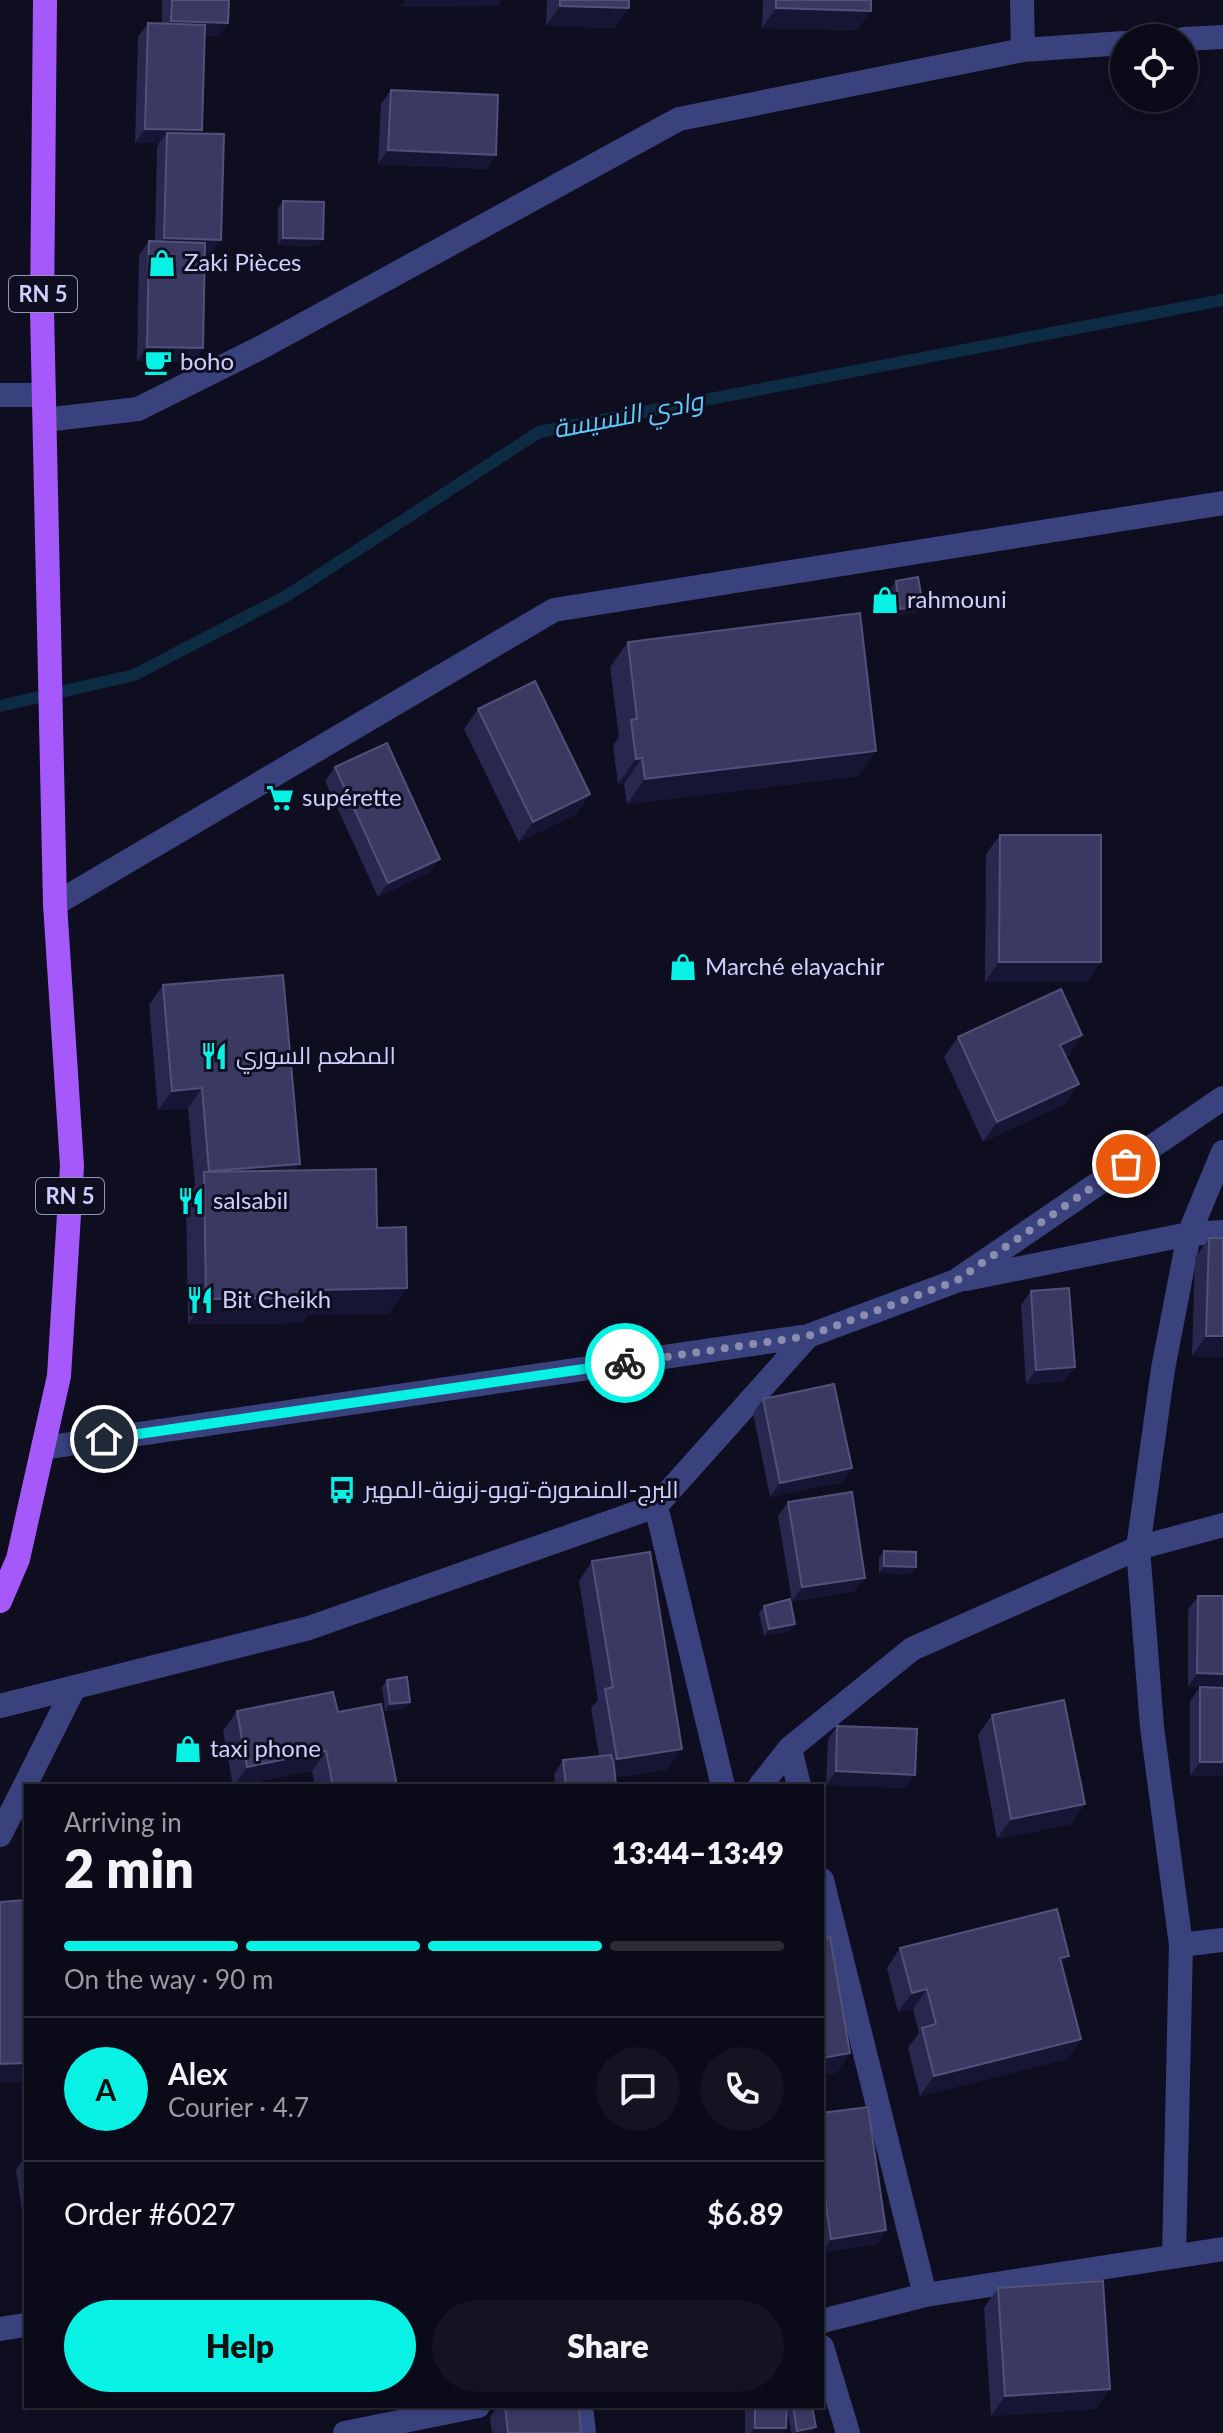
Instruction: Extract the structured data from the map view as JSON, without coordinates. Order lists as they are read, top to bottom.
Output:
{
  "streets": {
    "main road": ["RN 5"]
  },
  "water": ["وادي النسيسة"],
  "places": {
    "shop": [
      "Zaki Pièces",
      "rahmouni",
      "Marché elayachir",
      "taxi phone"
    ],
    "cafe": ["boho"],
    "supermarket": ["supérette"],
    "restaurant": ["المطعم السوري", "salsabil", "Bit Cheikh"],
    "bus stop": ["البرج-المنصورة-توبو-زنونة-المهير"]
  },
  "page": {
    "heading": ["2 min", "Arriving in", "13:44–13:49"],
    "panel": [
      "Alex",
      "Courier · 4.7",
      "Order #6027",
      "$6.89"
    ],
    "bar": "On the way · 90 m",
    "round": "A",
    "buttons": ["Help", "Share"]
  }
}
